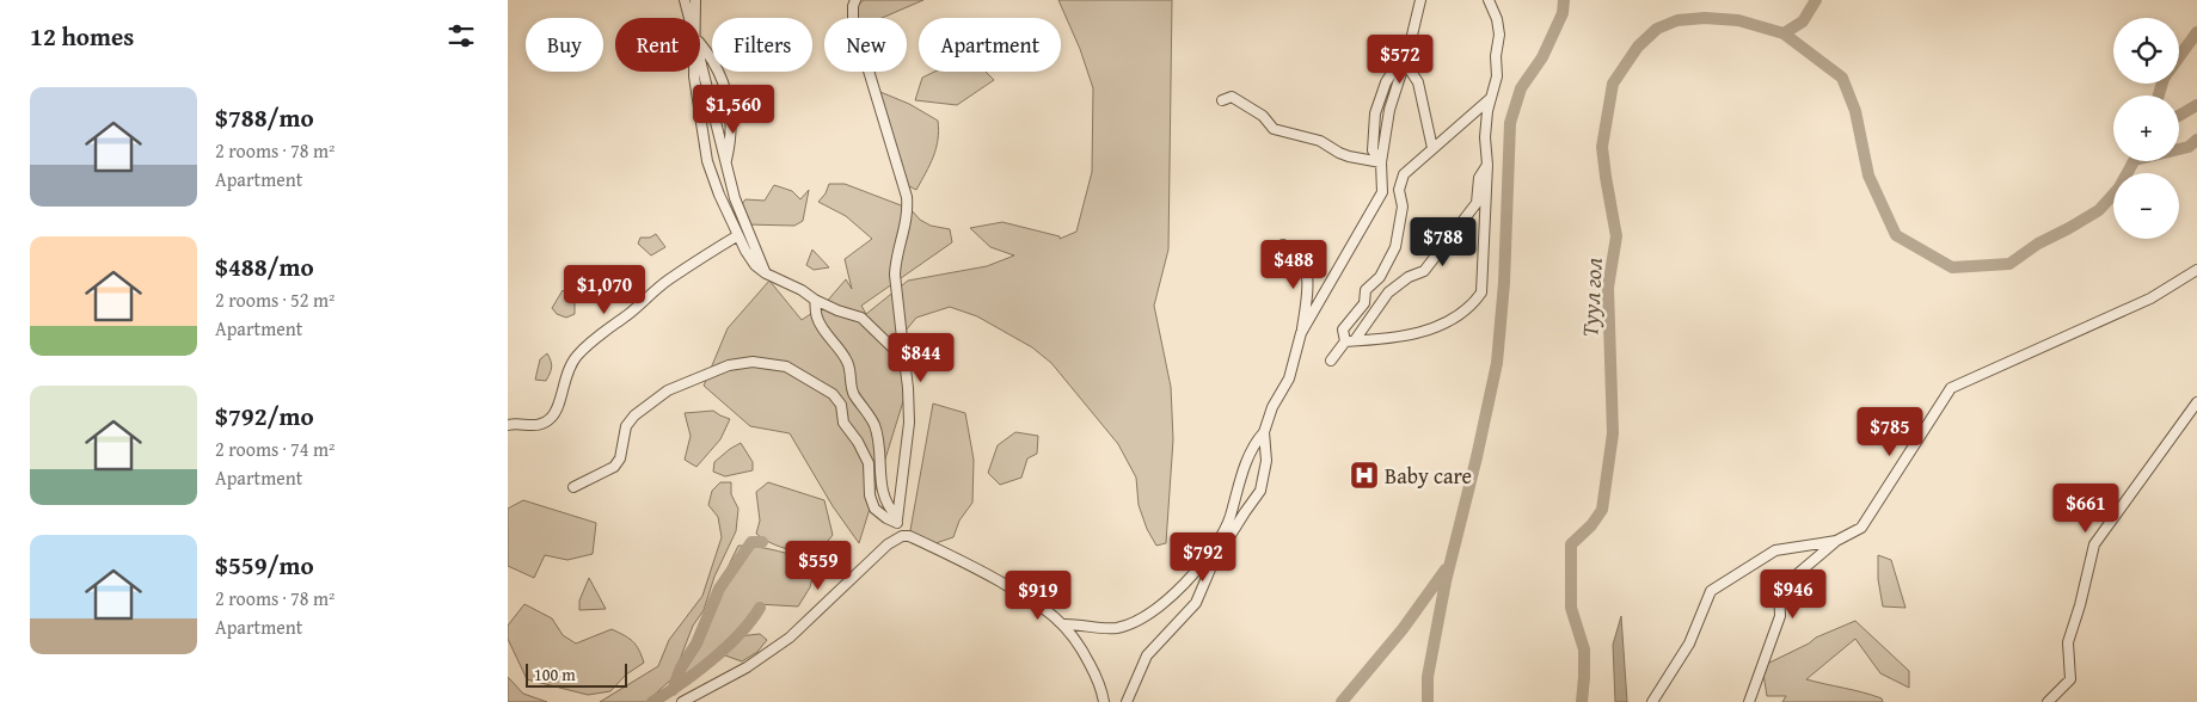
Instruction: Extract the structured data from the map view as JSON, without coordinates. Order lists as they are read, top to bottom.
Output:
{
  "water": ["Туул гол"],
  "places": {
    "hospital": ["Baby care"]
  },
  "scale_bar": "100 m",
  "page": {
    "heading": "12 homes",
    "map_buttons": ["+", "−"],
    "chip": [
      "Buy",
      "Rent",
      "Filters",
      "New",
      "Apartment"
    ],
    "price": [
      "$572",
      "$1,560",
      "$788",
      "$488",
      "$1,070",
      "$844",
      "$785",
      "$661",
      "$792",
      "$559",
      "$946",
      "$919"
    ],
    "list": [
      {
        "name": "$788/mo",
        "note": "2 rooms · 78 m² · Apartment"
      },
      {
        "name": "$488/mo",
        "note": "2 rooms · 52 m² · Apartment"
      },
      {
        "name": "$792/mo",
        "note": "2 rooms · 74 m² · Apartment"
      },
      {
        "name": "$559/mo",
        "note": "2 rooms · 78 m² · Apartment"
      }
    ],
    "scale": "100 m"
  }
}
